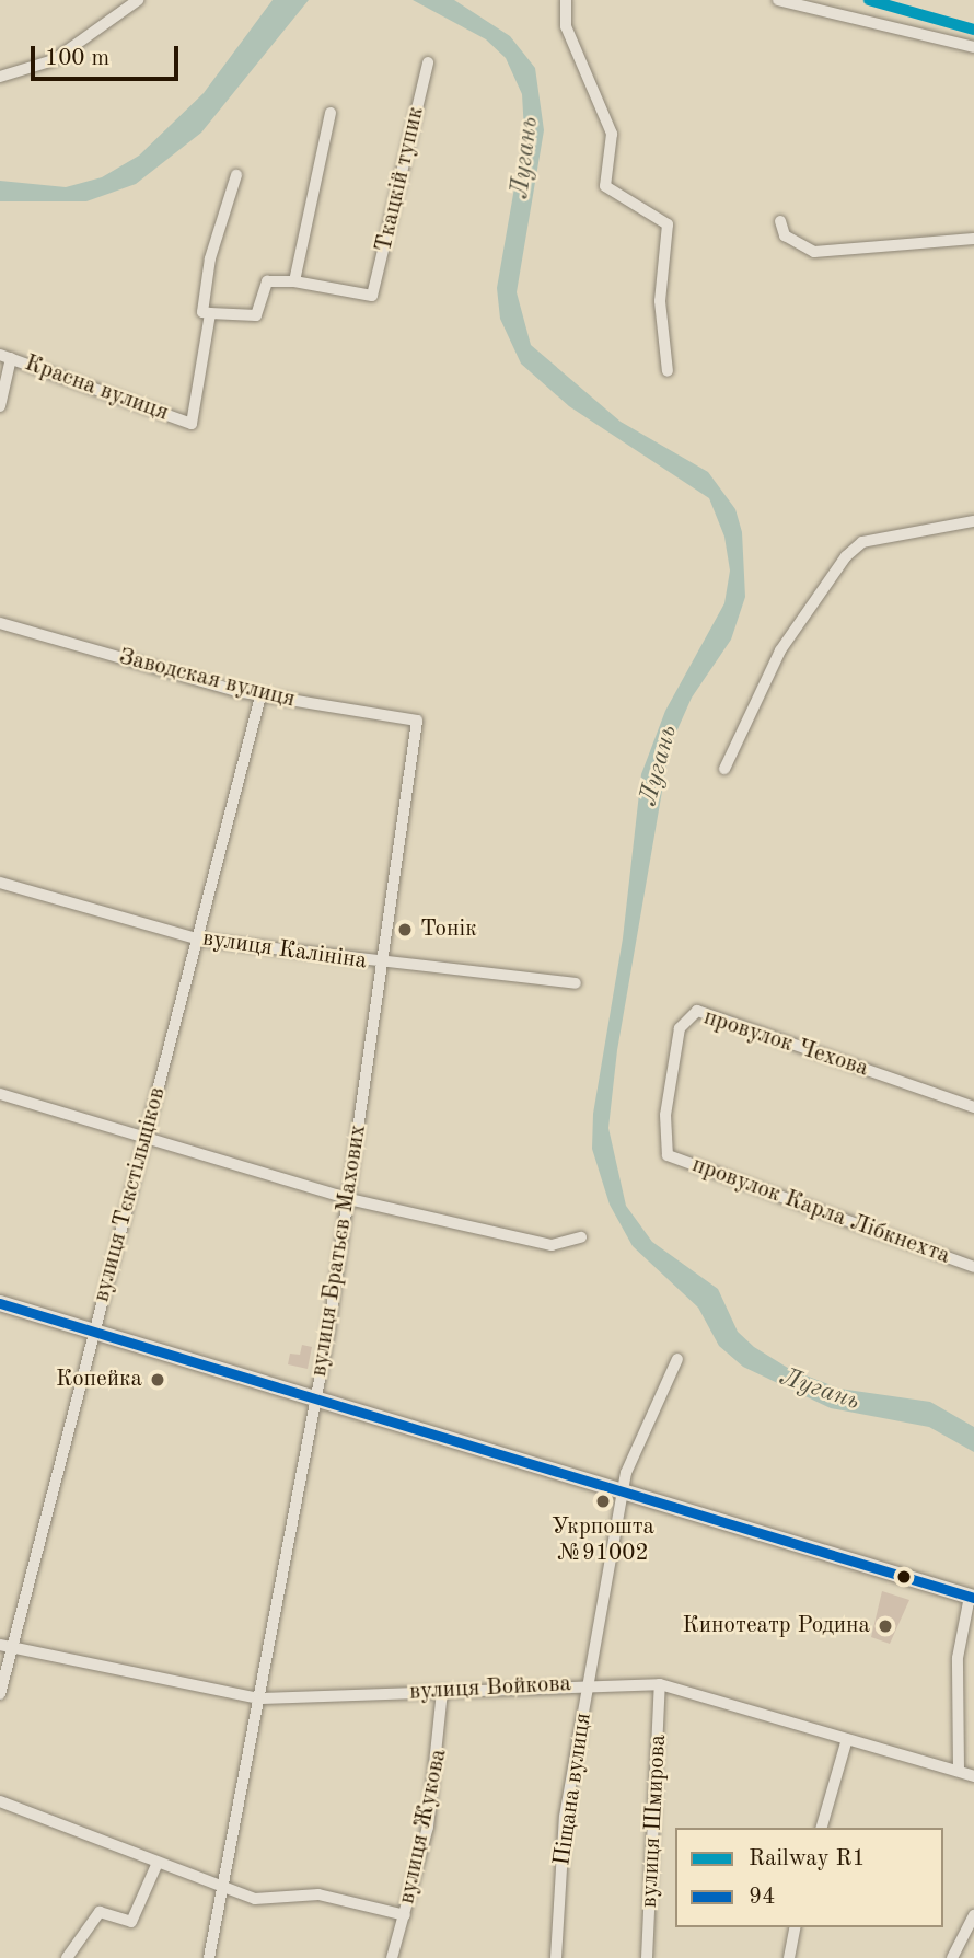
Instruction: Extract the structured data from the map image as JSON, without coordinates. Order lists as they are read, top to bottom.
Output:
{
  "streets": {
    "street": [
      "Ткацкій тупик",
      "Красна вулиця",
      "Заводская вулиця",
      "вулиця Калініна",
      "провулок Чехова",
      "вулиця Тєкстільщіков",
      "провулок Карла Лібкнехта",
      "вулиця Братьєв Махових",
      "вулиця Войкова",
      "Піщана вулиця",
      "вулиця Шмирова",
      "вулиця Жукова"
    ]
  },
  "crossings": [
    ["Заводская вулиця", "вулиця Тєкстільщіков"],
    ["Заводская вулиця", "вулиця Братьєв Махових"],
    ["вулиця Калініна", "вулиця Тєкстільщіков"],
    ["вулиця Калініна", "вулиця Братьєв Махових"],
    ["провулок Чехова", "провулок Карла Лібкнехта"],
    ["вулиця Тєкстільщіков", "вулиця Войкова"],
    ["вулиця Братьєв Махових", "вулиця Войкова"],
    ["вулиця Войкова", "Піщана вулиця"],
    ["вулиця Войкова", "вулиця Шмирова"],
    ["вулиця Войкова", "вулиця Жукова"]
  ],
  "water": ["Лугань"],
  "places": [
    "Тонік",
    "Копейка",
    "Укрпошта №91002",
    "Кинотеатр Родина"
  ],
  "lines": ["rail line R1", "transit line 94"],
  "legend": ["Railway R1", "94"],
  "scale_bar": "100 m"
}
